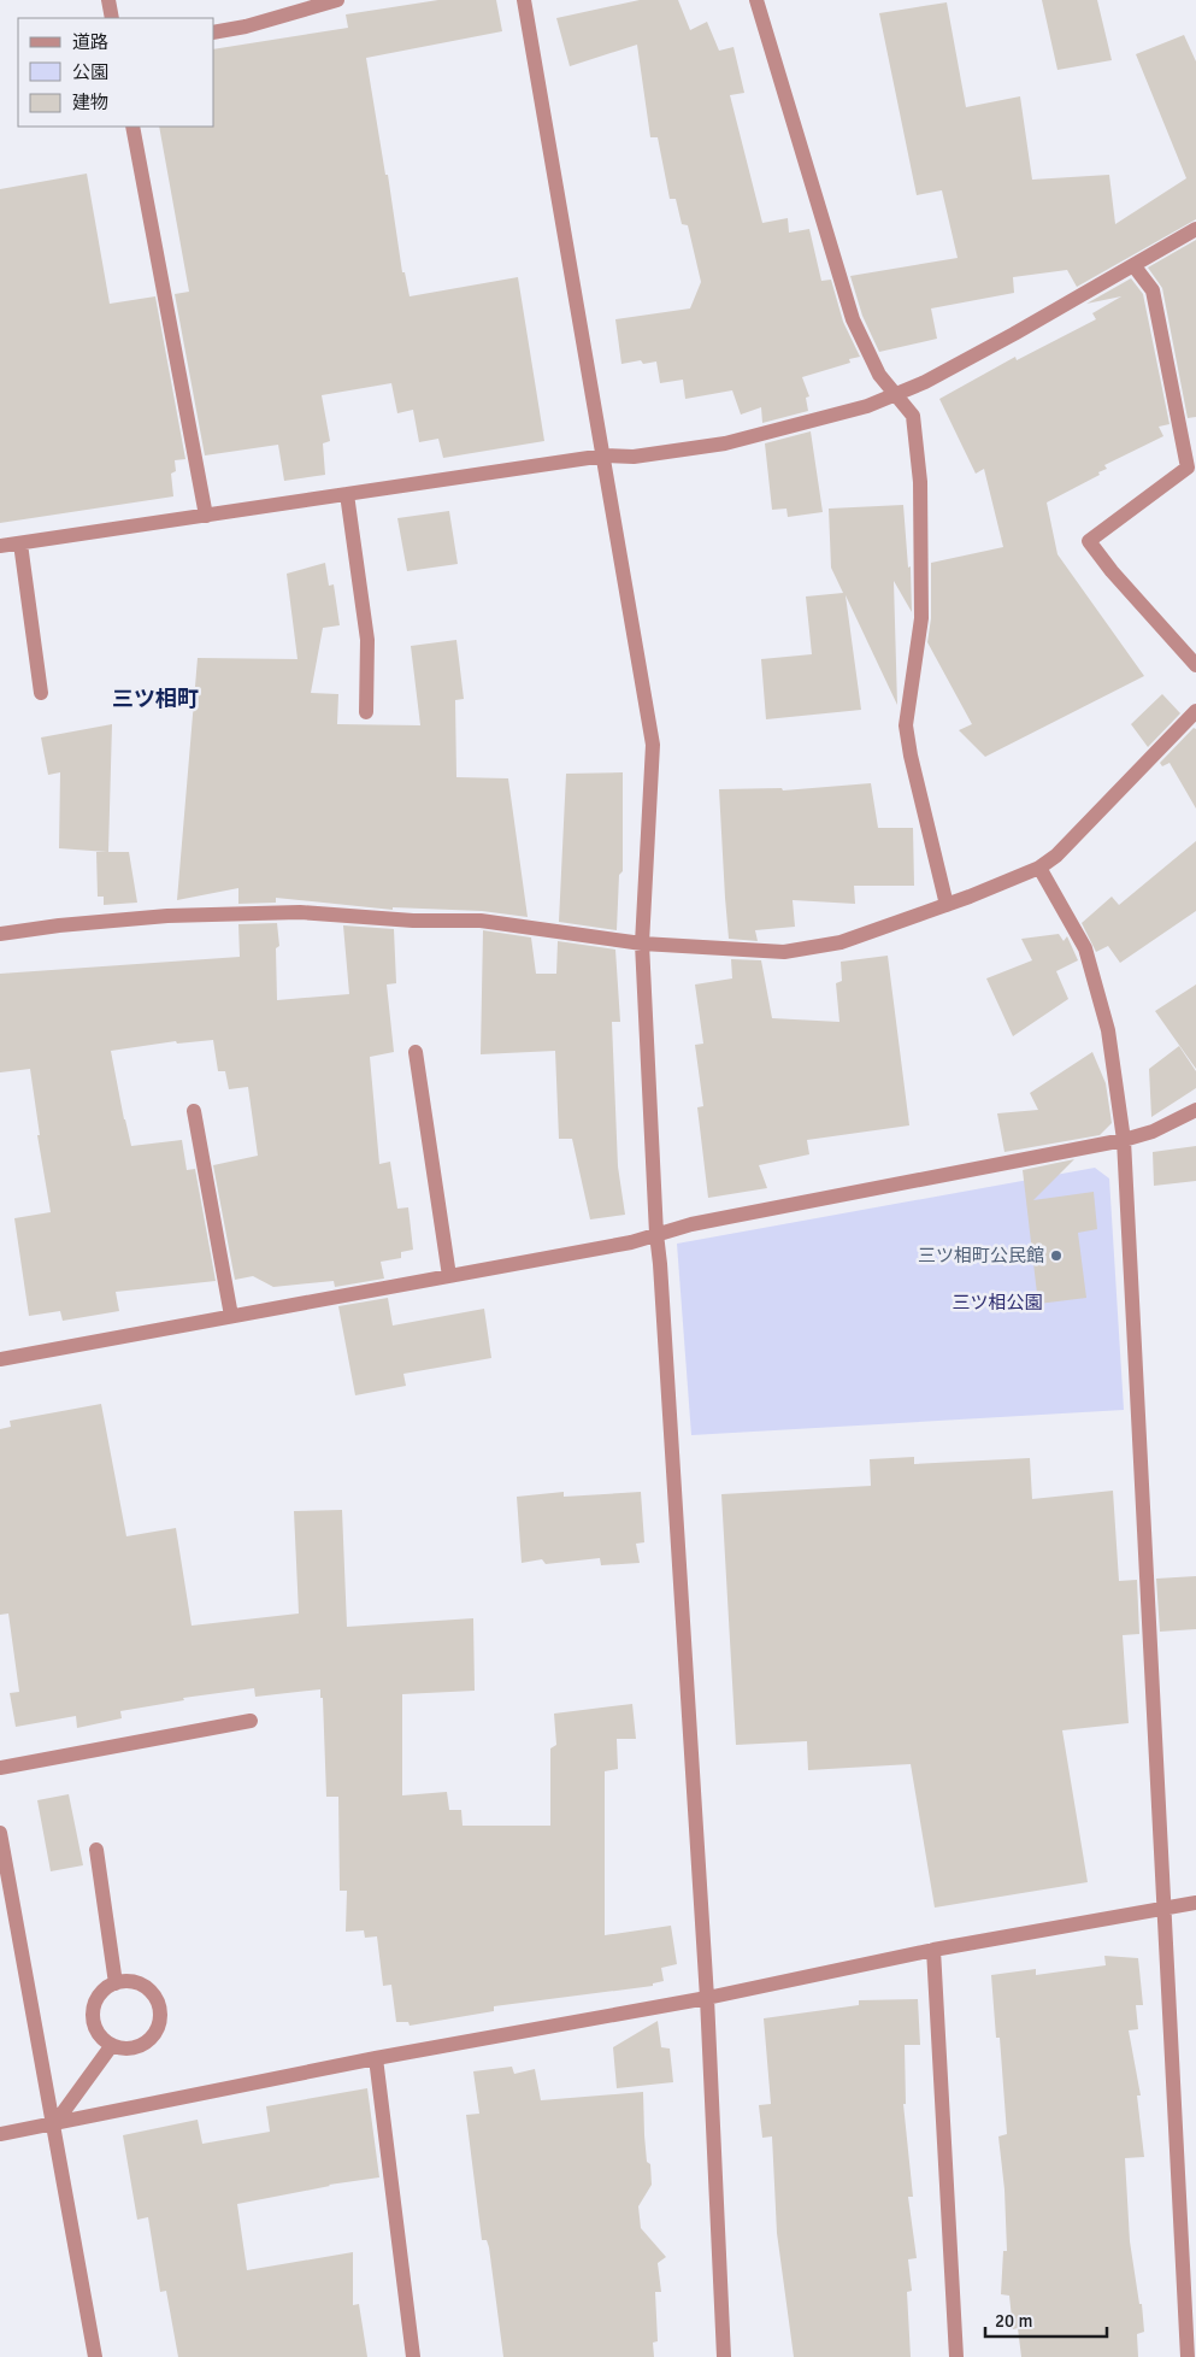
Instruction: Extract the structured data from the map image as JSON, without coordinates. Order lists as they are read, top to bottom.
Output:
{
  "districts": ["三ツ相町"],
  "parks": ["三ツ相公園"],
  "places": ["三ツ相町公民館"],
  "legend": ["道路", "公園", "建物"],
  "scale_bar": "20 m"
}
